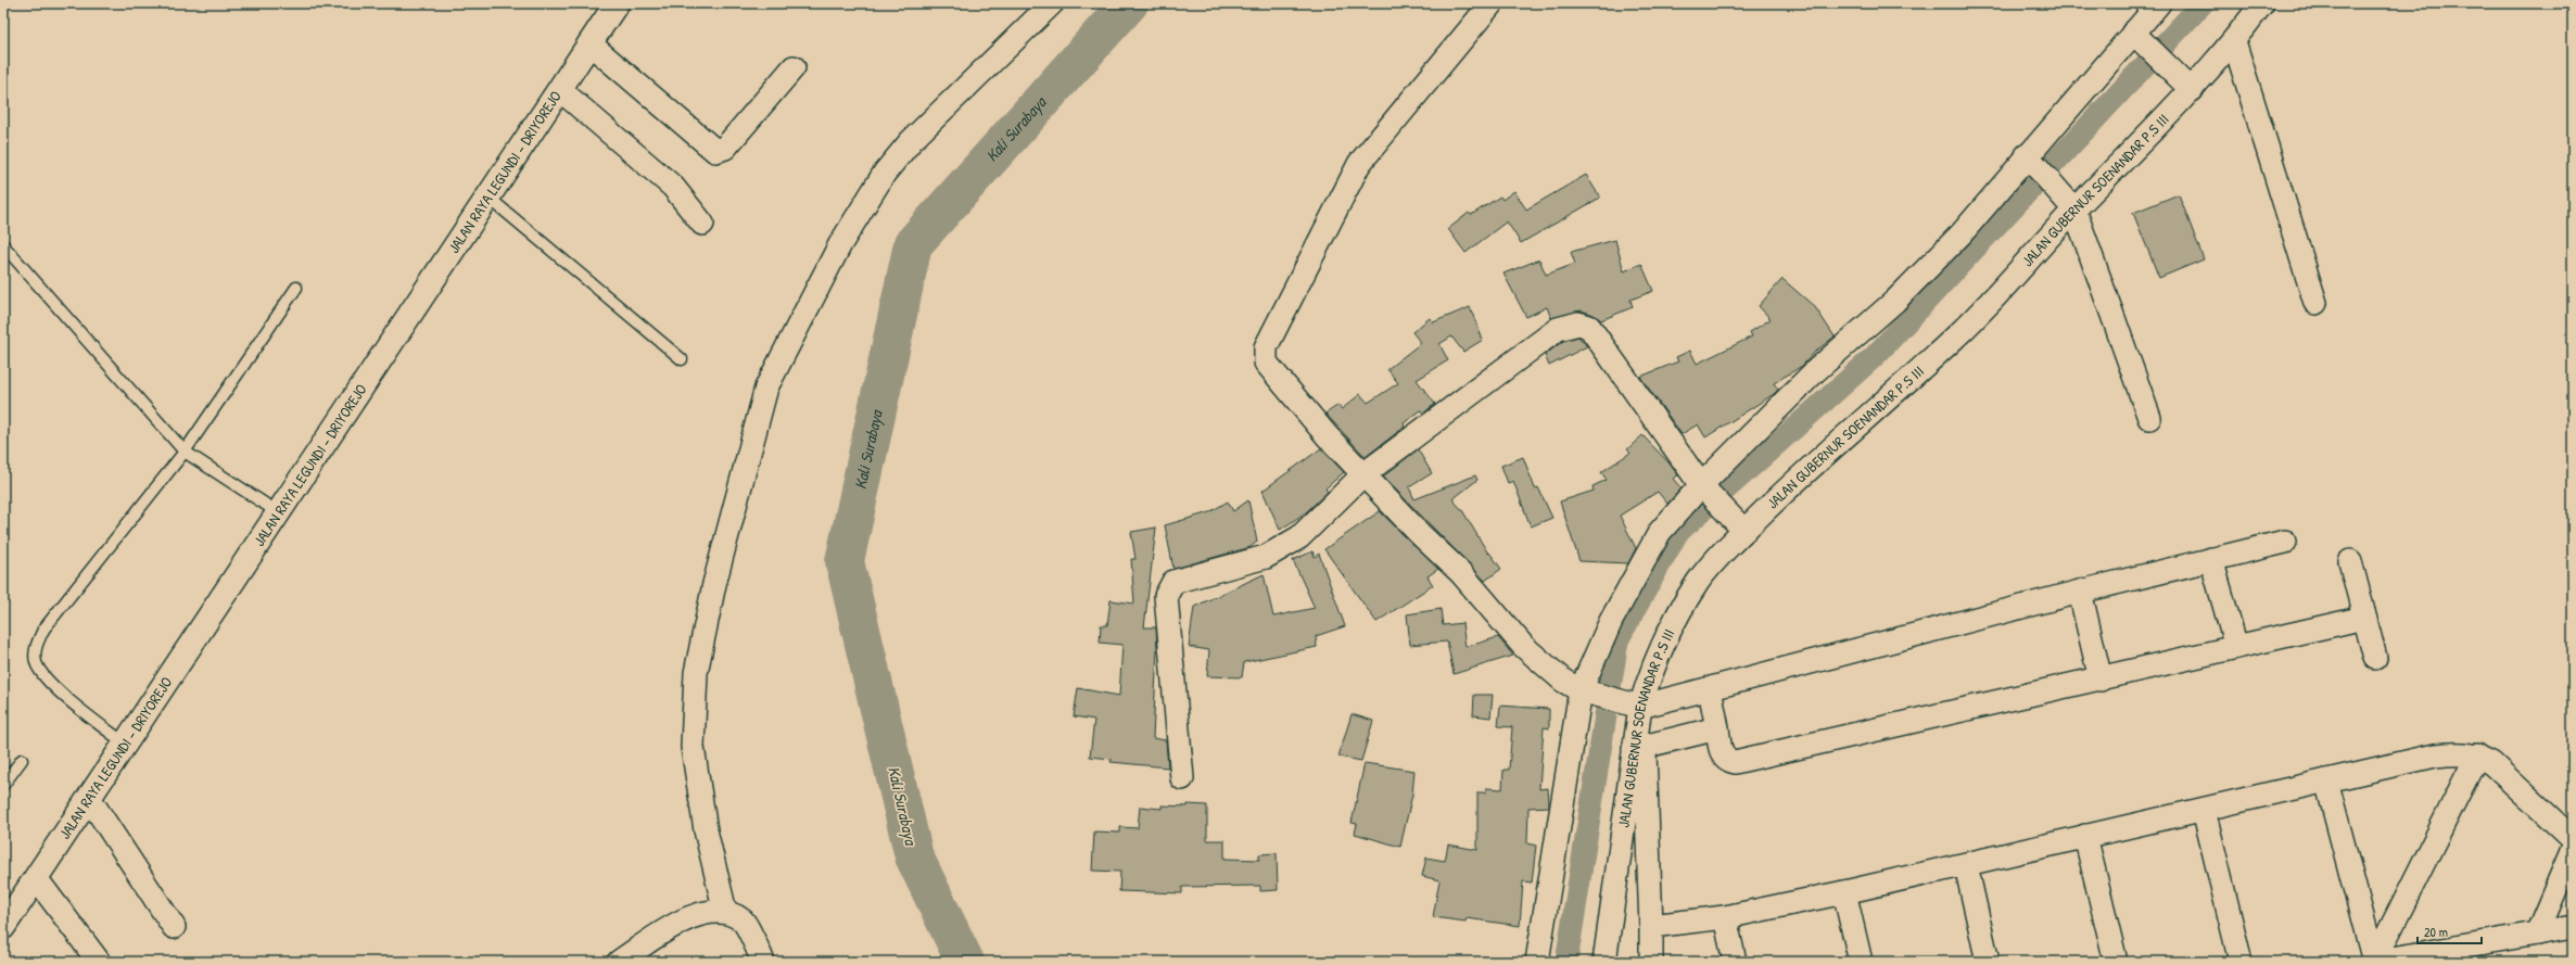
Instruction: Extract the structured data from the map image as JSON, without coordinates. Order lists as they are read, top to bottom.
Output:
{
  "streets": {
    "main road": ["JALAN RAYA LEGUNDI - DRIYOREJO"],
    "street": ["JALAN GUBERNUR SOENANDAR P.S III"]
  },
  "water": ["Kali Surabaya"],
  "scale_bar": "20 m"
}
